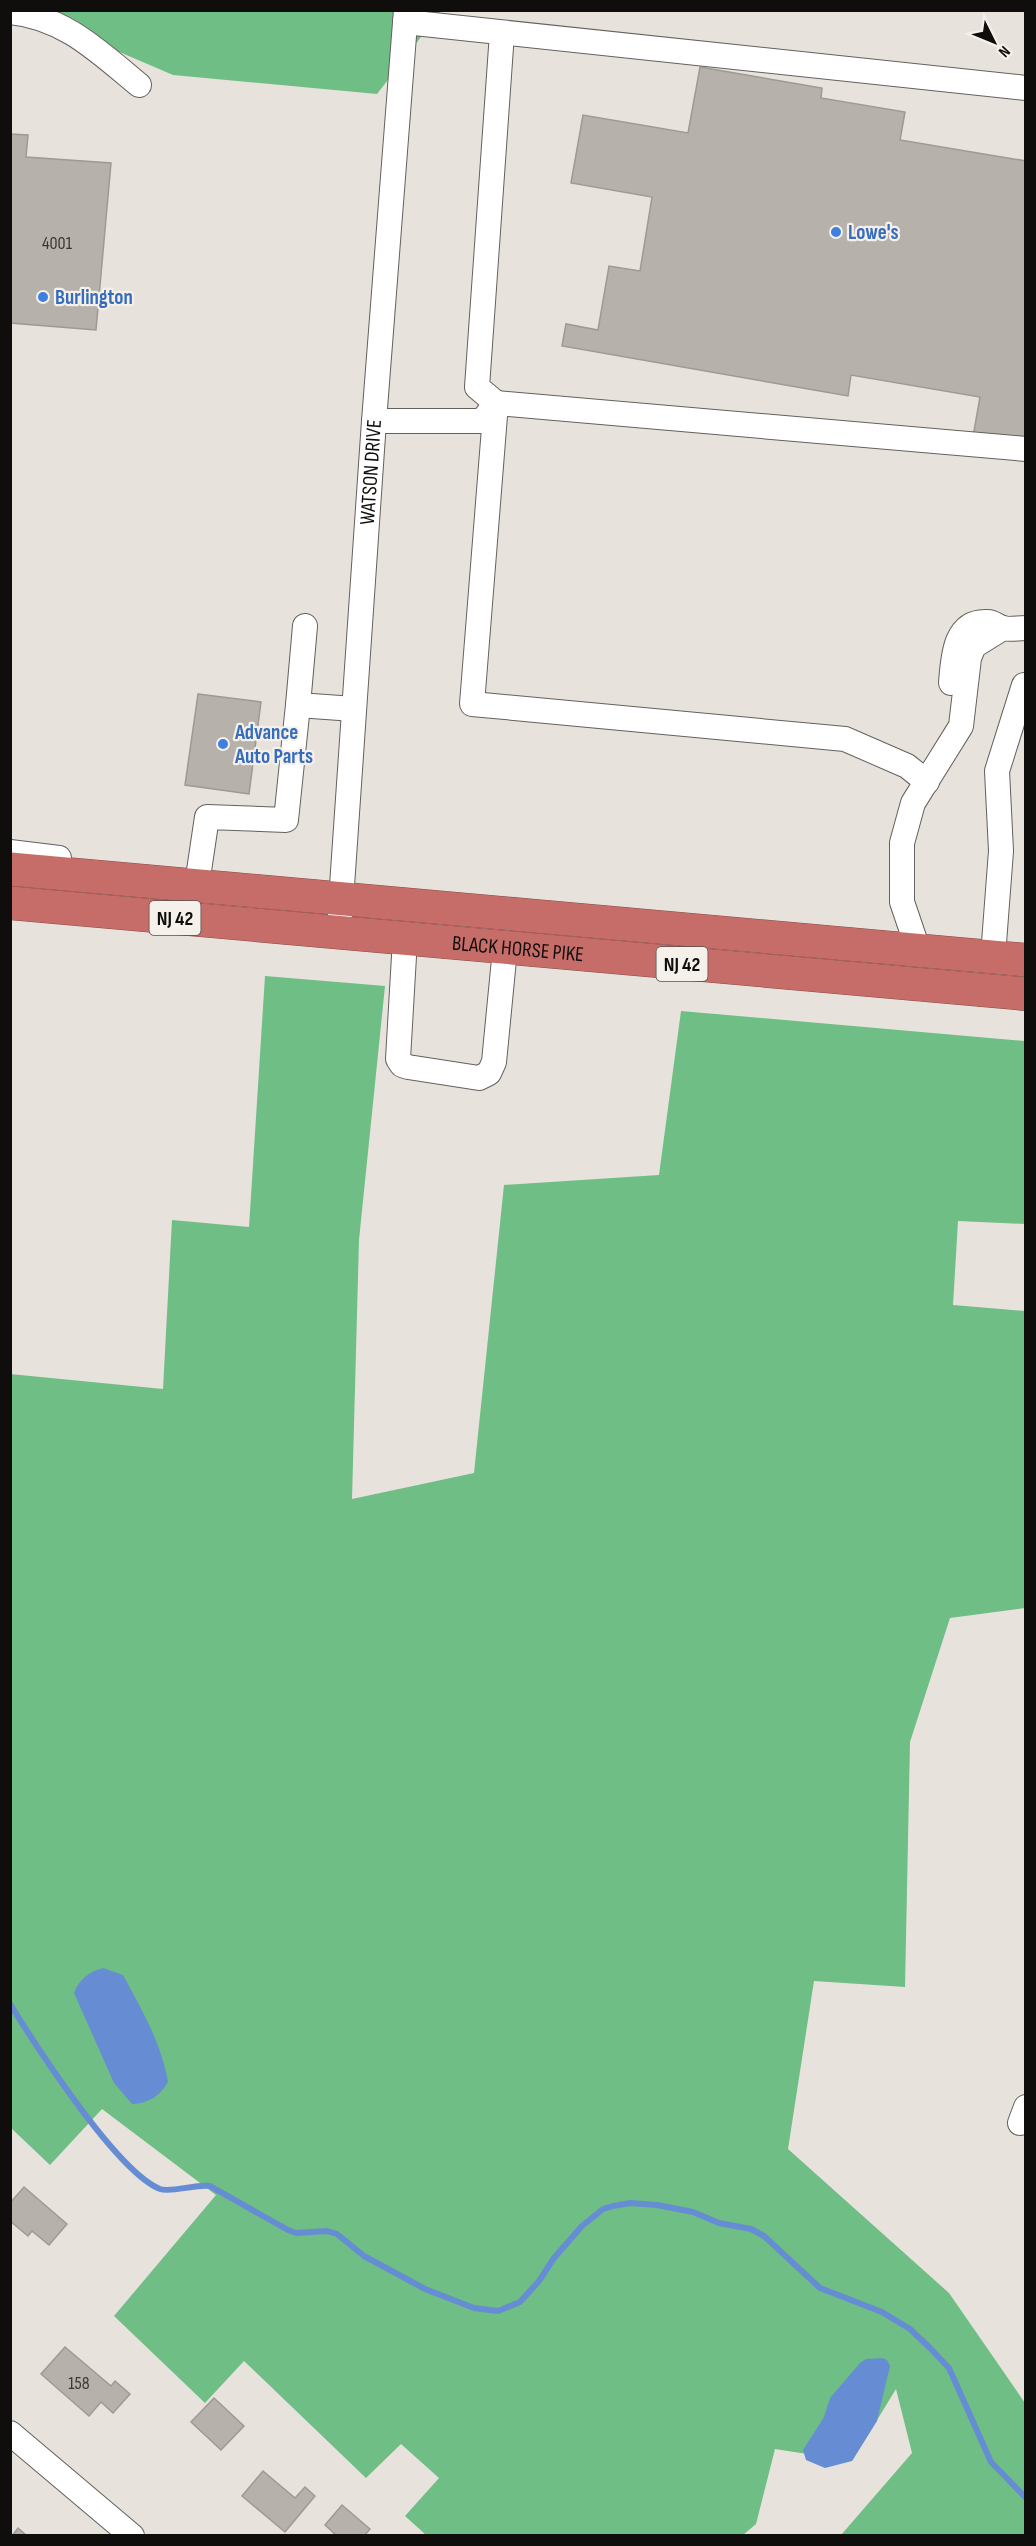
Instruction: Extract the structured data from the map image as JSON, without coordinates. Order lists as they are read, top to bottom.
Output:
{
  "streets": {
    "highway": ["NJ 42", "BLACK HORSE PIKE"],
    "street": ["WATSON DRIVE"]
  },
  "crossings": [
    ["WATSON DRIVE", "BLACK HORSE PIKE"]
  ],
  "places": ["Lowe's", "Burlington", "Advance Auto Parts"],
  "house_numbers": ["4001", "158"],
  "north": "bottom right"
}
